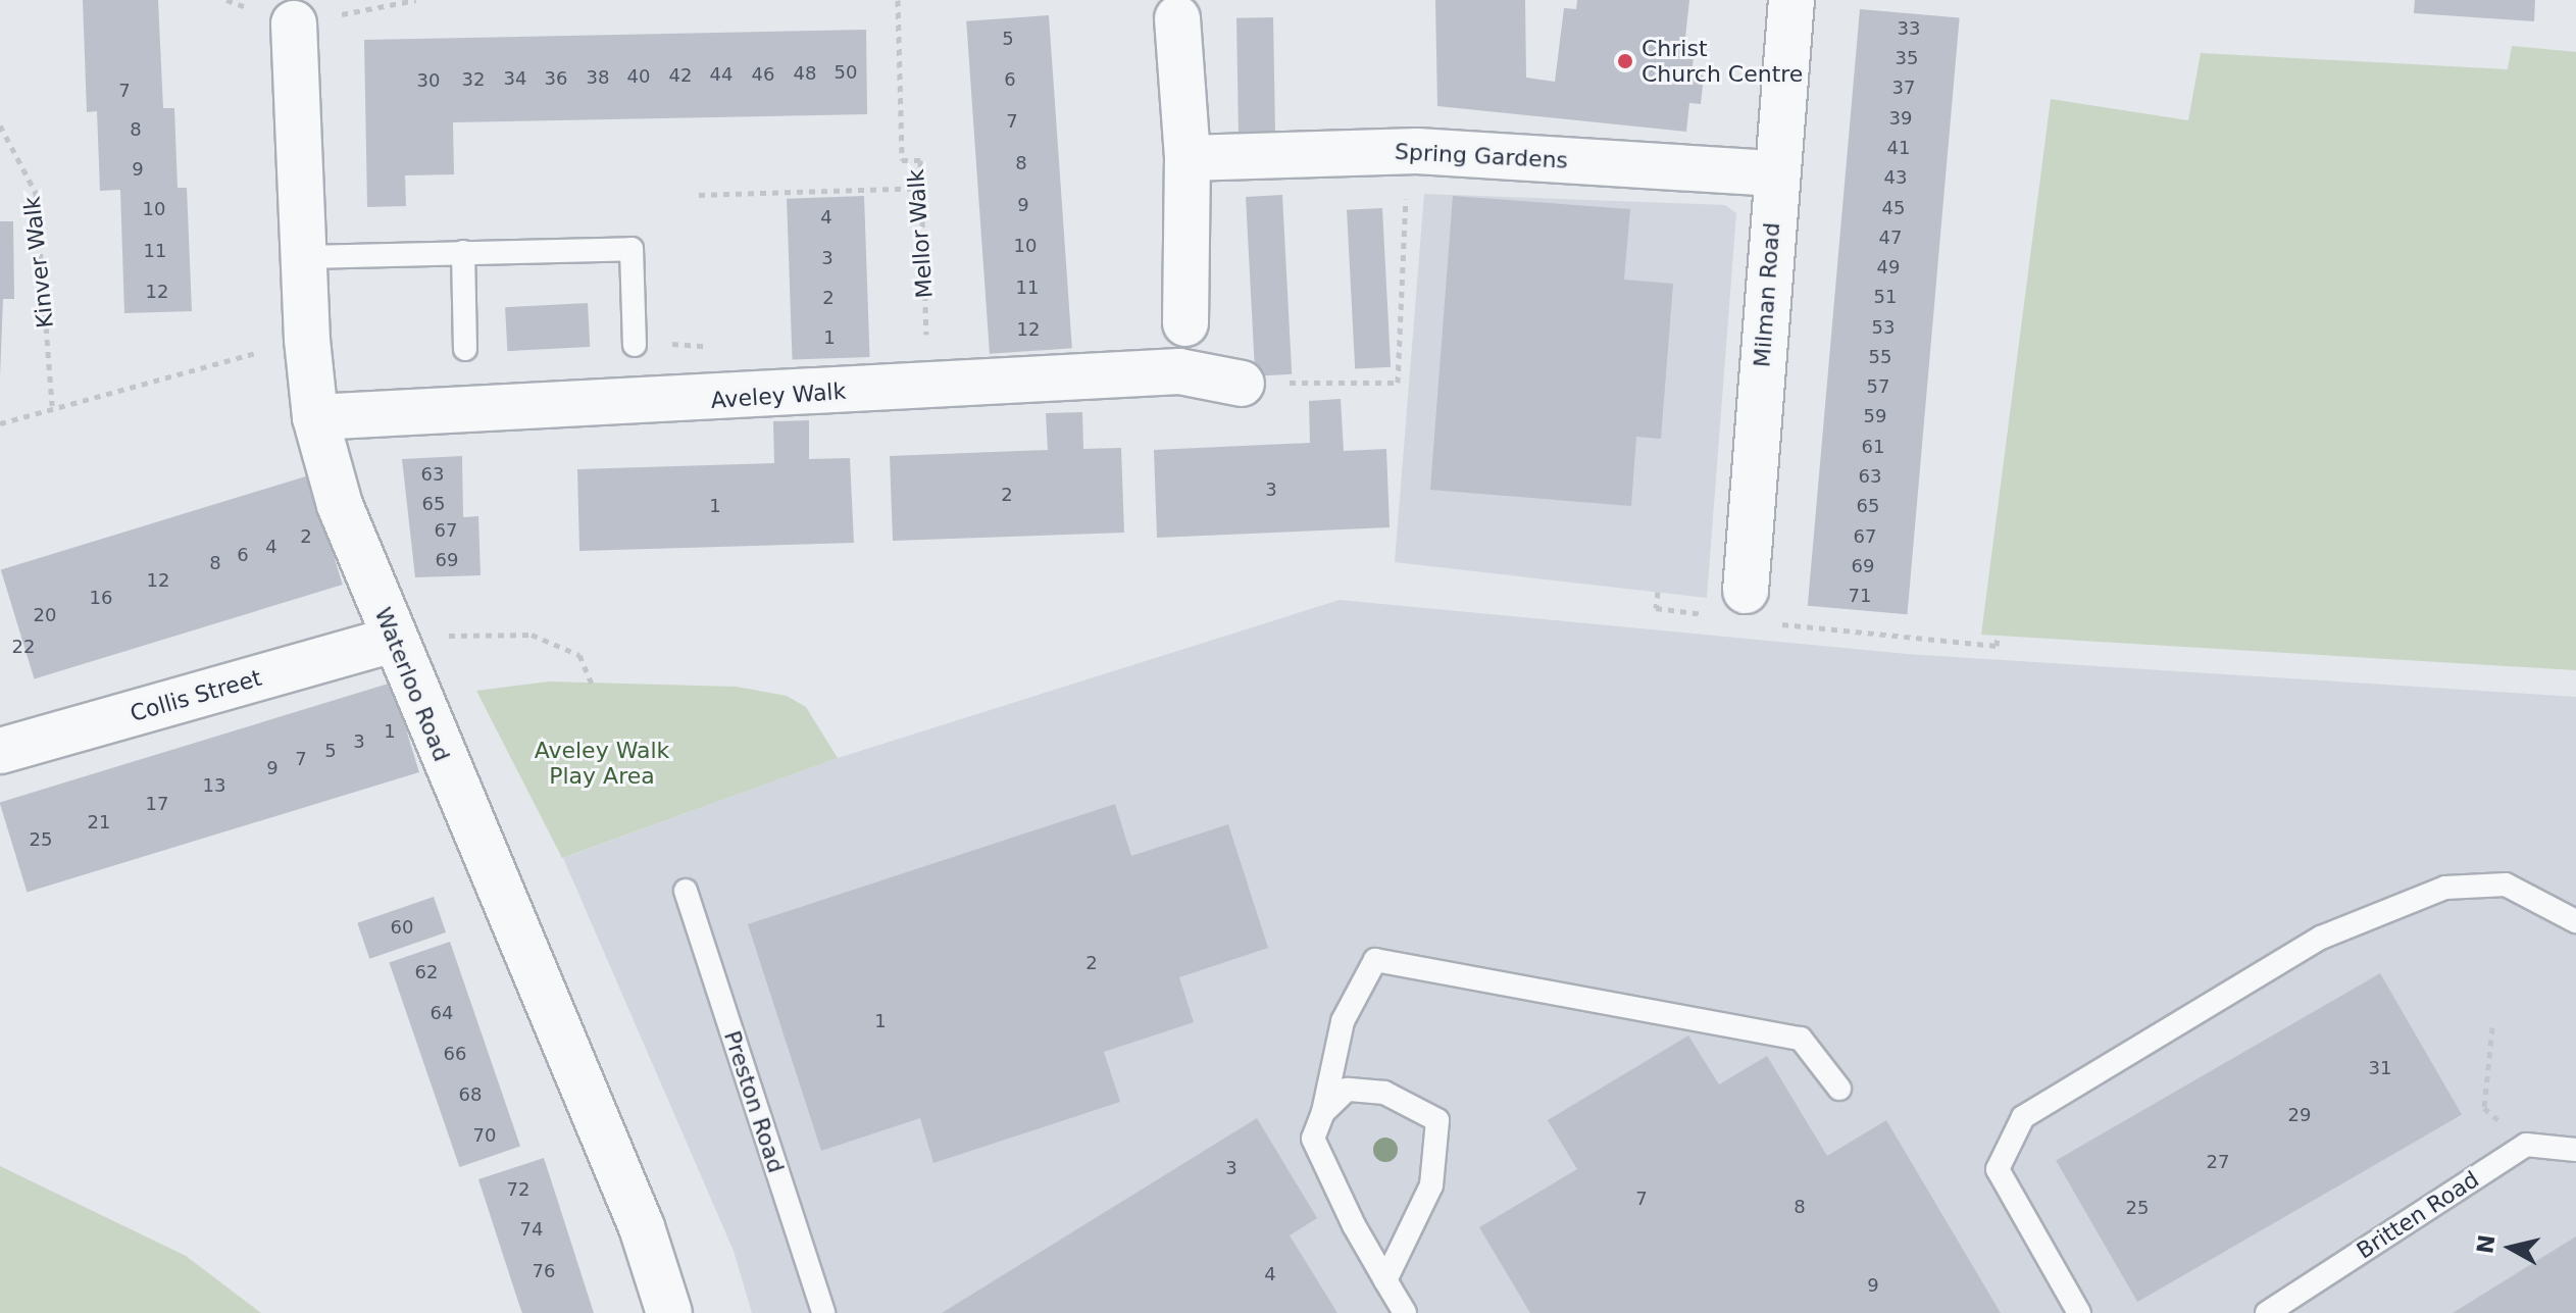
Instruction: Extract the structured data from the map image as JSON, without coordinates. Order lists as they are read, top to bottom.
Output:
{
  "streets": {
    "street": [
      "Spring Gardens",
      "Milman Road",
      "Aveley Walk",
      "Waterloo Road",
      "Collis Street"
    ],
    "lane": ["Preston Road", "Britten Road"],
    "path": ["Mellor Walk", "Kinver Walk"]
  },
  "crossings": [
    ["Spring Gardens", "Milman Road"],
    ["Aveley Walk", "Waterloo Road"],
    ["Waterloo Road", "Collis Street"]
  ],
  "parks": ["Aveley Walk Play Area"],
  "places": ["Christ Church Centre"],
  "house_numbers": [
    "33",
    "5",
    "35",
    "50",
    "48",
    "44",
    "46",
    "42",
    "40",
    "38",
    "34",
    "36",
    "32",
    "6",
    "30",
    "37",
    "7",
    "39",
    "7",
    "8",
    "41",
    "8",
    "9",
    "43",
    "9",
    "45",
    "10",
    "4",
    "47",
    "10",
    "11",
    "3",
    "49",
    "11",
    "12",
    "51",
    "2",
    "53",
    "12",
    "1",
    "55",
    "57",
    "59",
    "61",
    "63",
    "63",
    "3",
    "2",
    "65",
    "1",
    "65",
    "67",
    "2",
    "67",
    "4",
    "6",
    "69",
    "8",
    "69",
    "12",
    "71",
    "16",
    "20",
    "22",
    "1",
    "3",
    "5",
    "7",
    "9",
    "13",
    "17",
    "21",
    "25",
    "60",
    "2",
    "62",
    "64",
    "1",
    "66",
    "31",
    "68",
    "29",
    "70",
    "27",
    "3",
    "72",
    "7",
    "8",
    "25",
    "74",
    "76",
    "4",
    "9"
  ],
  "north": "left"
}
